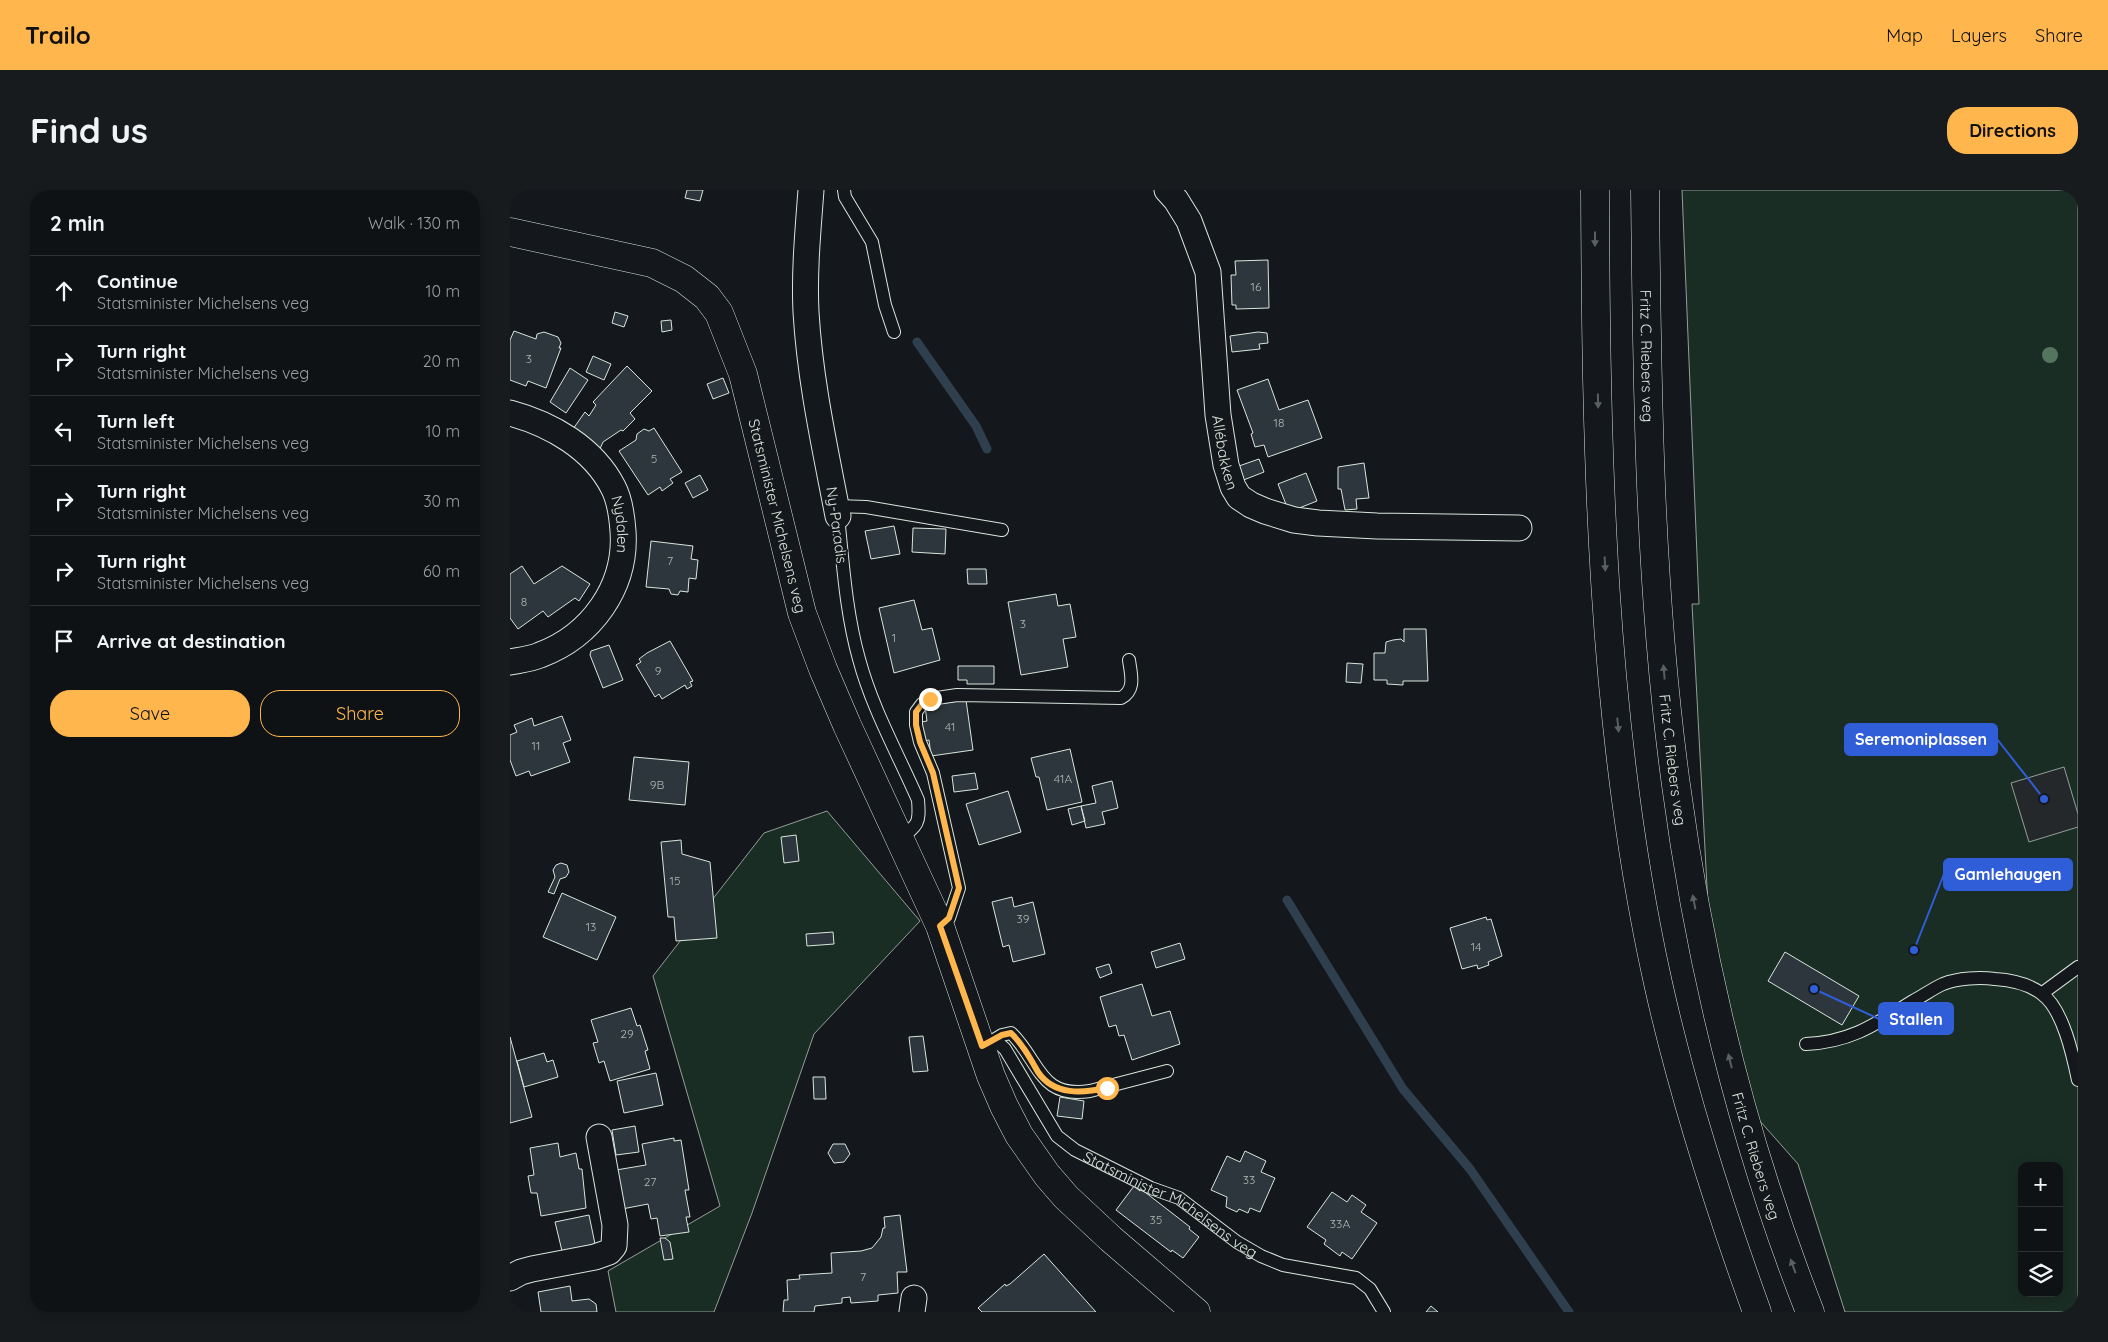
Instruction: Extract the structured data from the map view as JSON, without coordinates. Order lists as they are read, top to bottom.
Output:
{
  "streets": {
    "main road": ["Fritz C. Riebers veg", "Statsminister Michelsens veg"],
    "street": ["Allébakken", "Nydalen", "Ny-Paradis"]
  },
  "crossings": [
    ["Statsminister Michelsens veg", "Ny-Paradis"]
  ],
  "places": ["Seremoniplassen", "Gamlehaugen", "Stallen"],
  "house_numbers": [
    "16",
    "3",
    "18",
    "5",
    "7",
    "8",
    "3",
    "1",
    "9",
    "41",
    "11",
    "41A",
    "9B",
    "15",
    "39",
    "13",
    "14",
    "29",
    "33",
    "27",
    "35",
    "33A",
    "7"
  ],
  "page": {
    "header": "Trailo",
    "nav": ["Map", "Layers", "Share"],
    "buttons": [
      "Directions",
      ["Save", "Share"]
    ],
    "title": "Find us",
    "heading": ["2 min", "Walk · 130 m"],
    "list": [
      ["Continue", "Statsminister Michelsens veg", "10 m"],
      ["Turn right", "Statsminister Michelsens veg", "20 m"],
      ["Turn left", "Statsminister Michelsens veg", "10 m"],
      ["Turn right", "Statsminister Michelsens veg", "30 m"],
      ["Turn right", "Statsminister Michelsens veg", "60 m"],
      "Arrive at destination"
    ],
    "map_buttons": ["+", "−"]
  }
}
